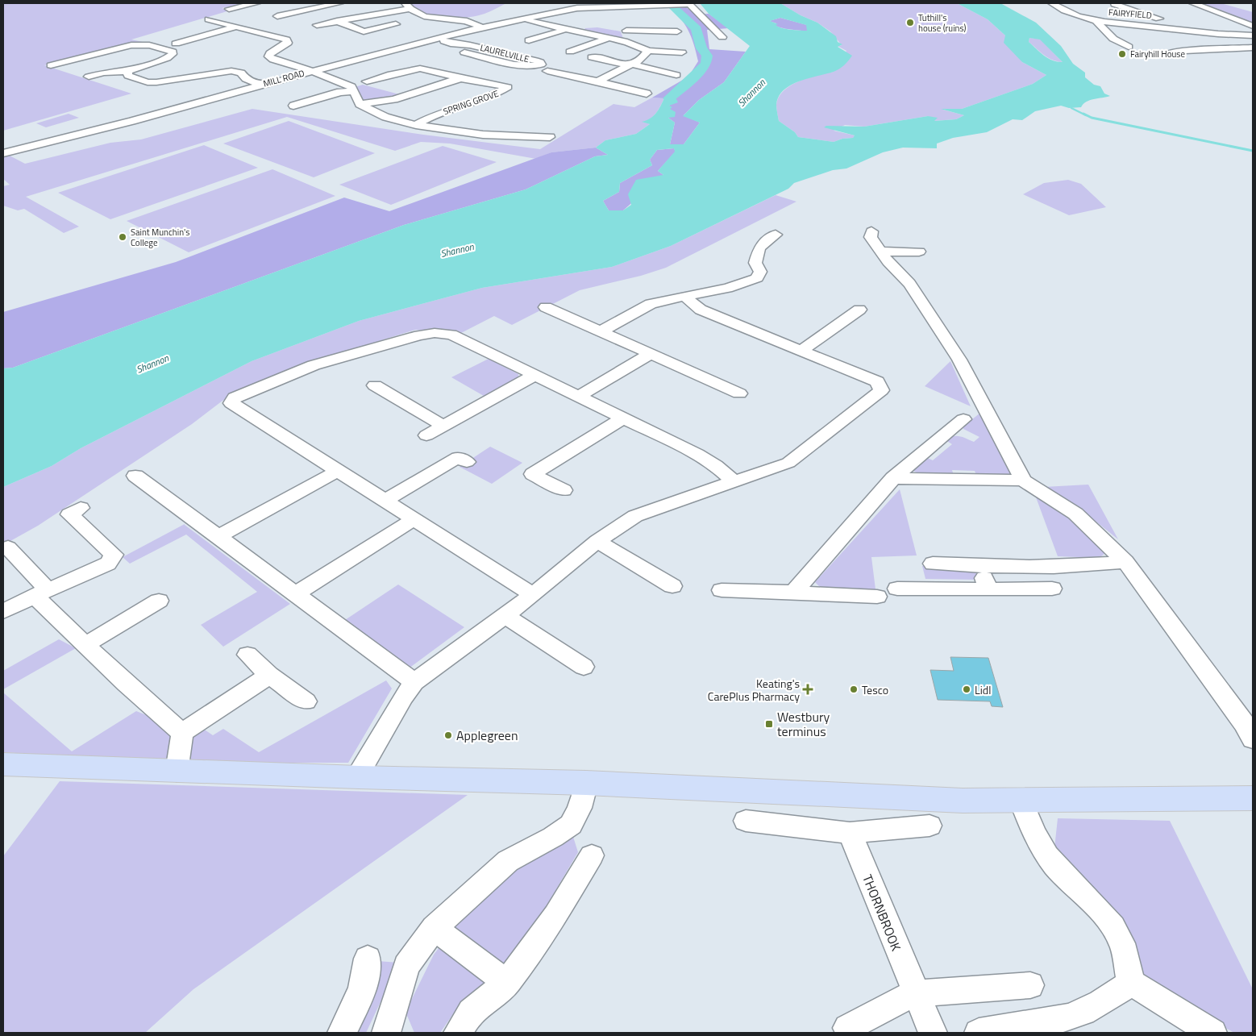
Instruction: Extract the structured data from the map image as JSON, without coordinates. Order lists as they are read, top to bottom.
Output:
{
  "streets": {
    "street": [
      "FAIRYFIELD",
      "LAURELVILLE",
      "MILL ROAD",
      "SPRING GROVE",
      "THORNBROOK"
    ]
  },
  "crossings": [
    ["LAURELVILLE", "MILL ROAD"]
  ],
  "water": ["Shannon"],
  "places": {
    "other": [
      "Tuthill's house (ruins)",
      "Fairyhill House",
      "Saint Munchin's College",
      "Tesco",
      "Lidl",
      "Applegreen"
    ],
    "health": ["Keating's CarePlus Pharmacy"],
    "transit": ["Westbury terminus"]
  }
}
